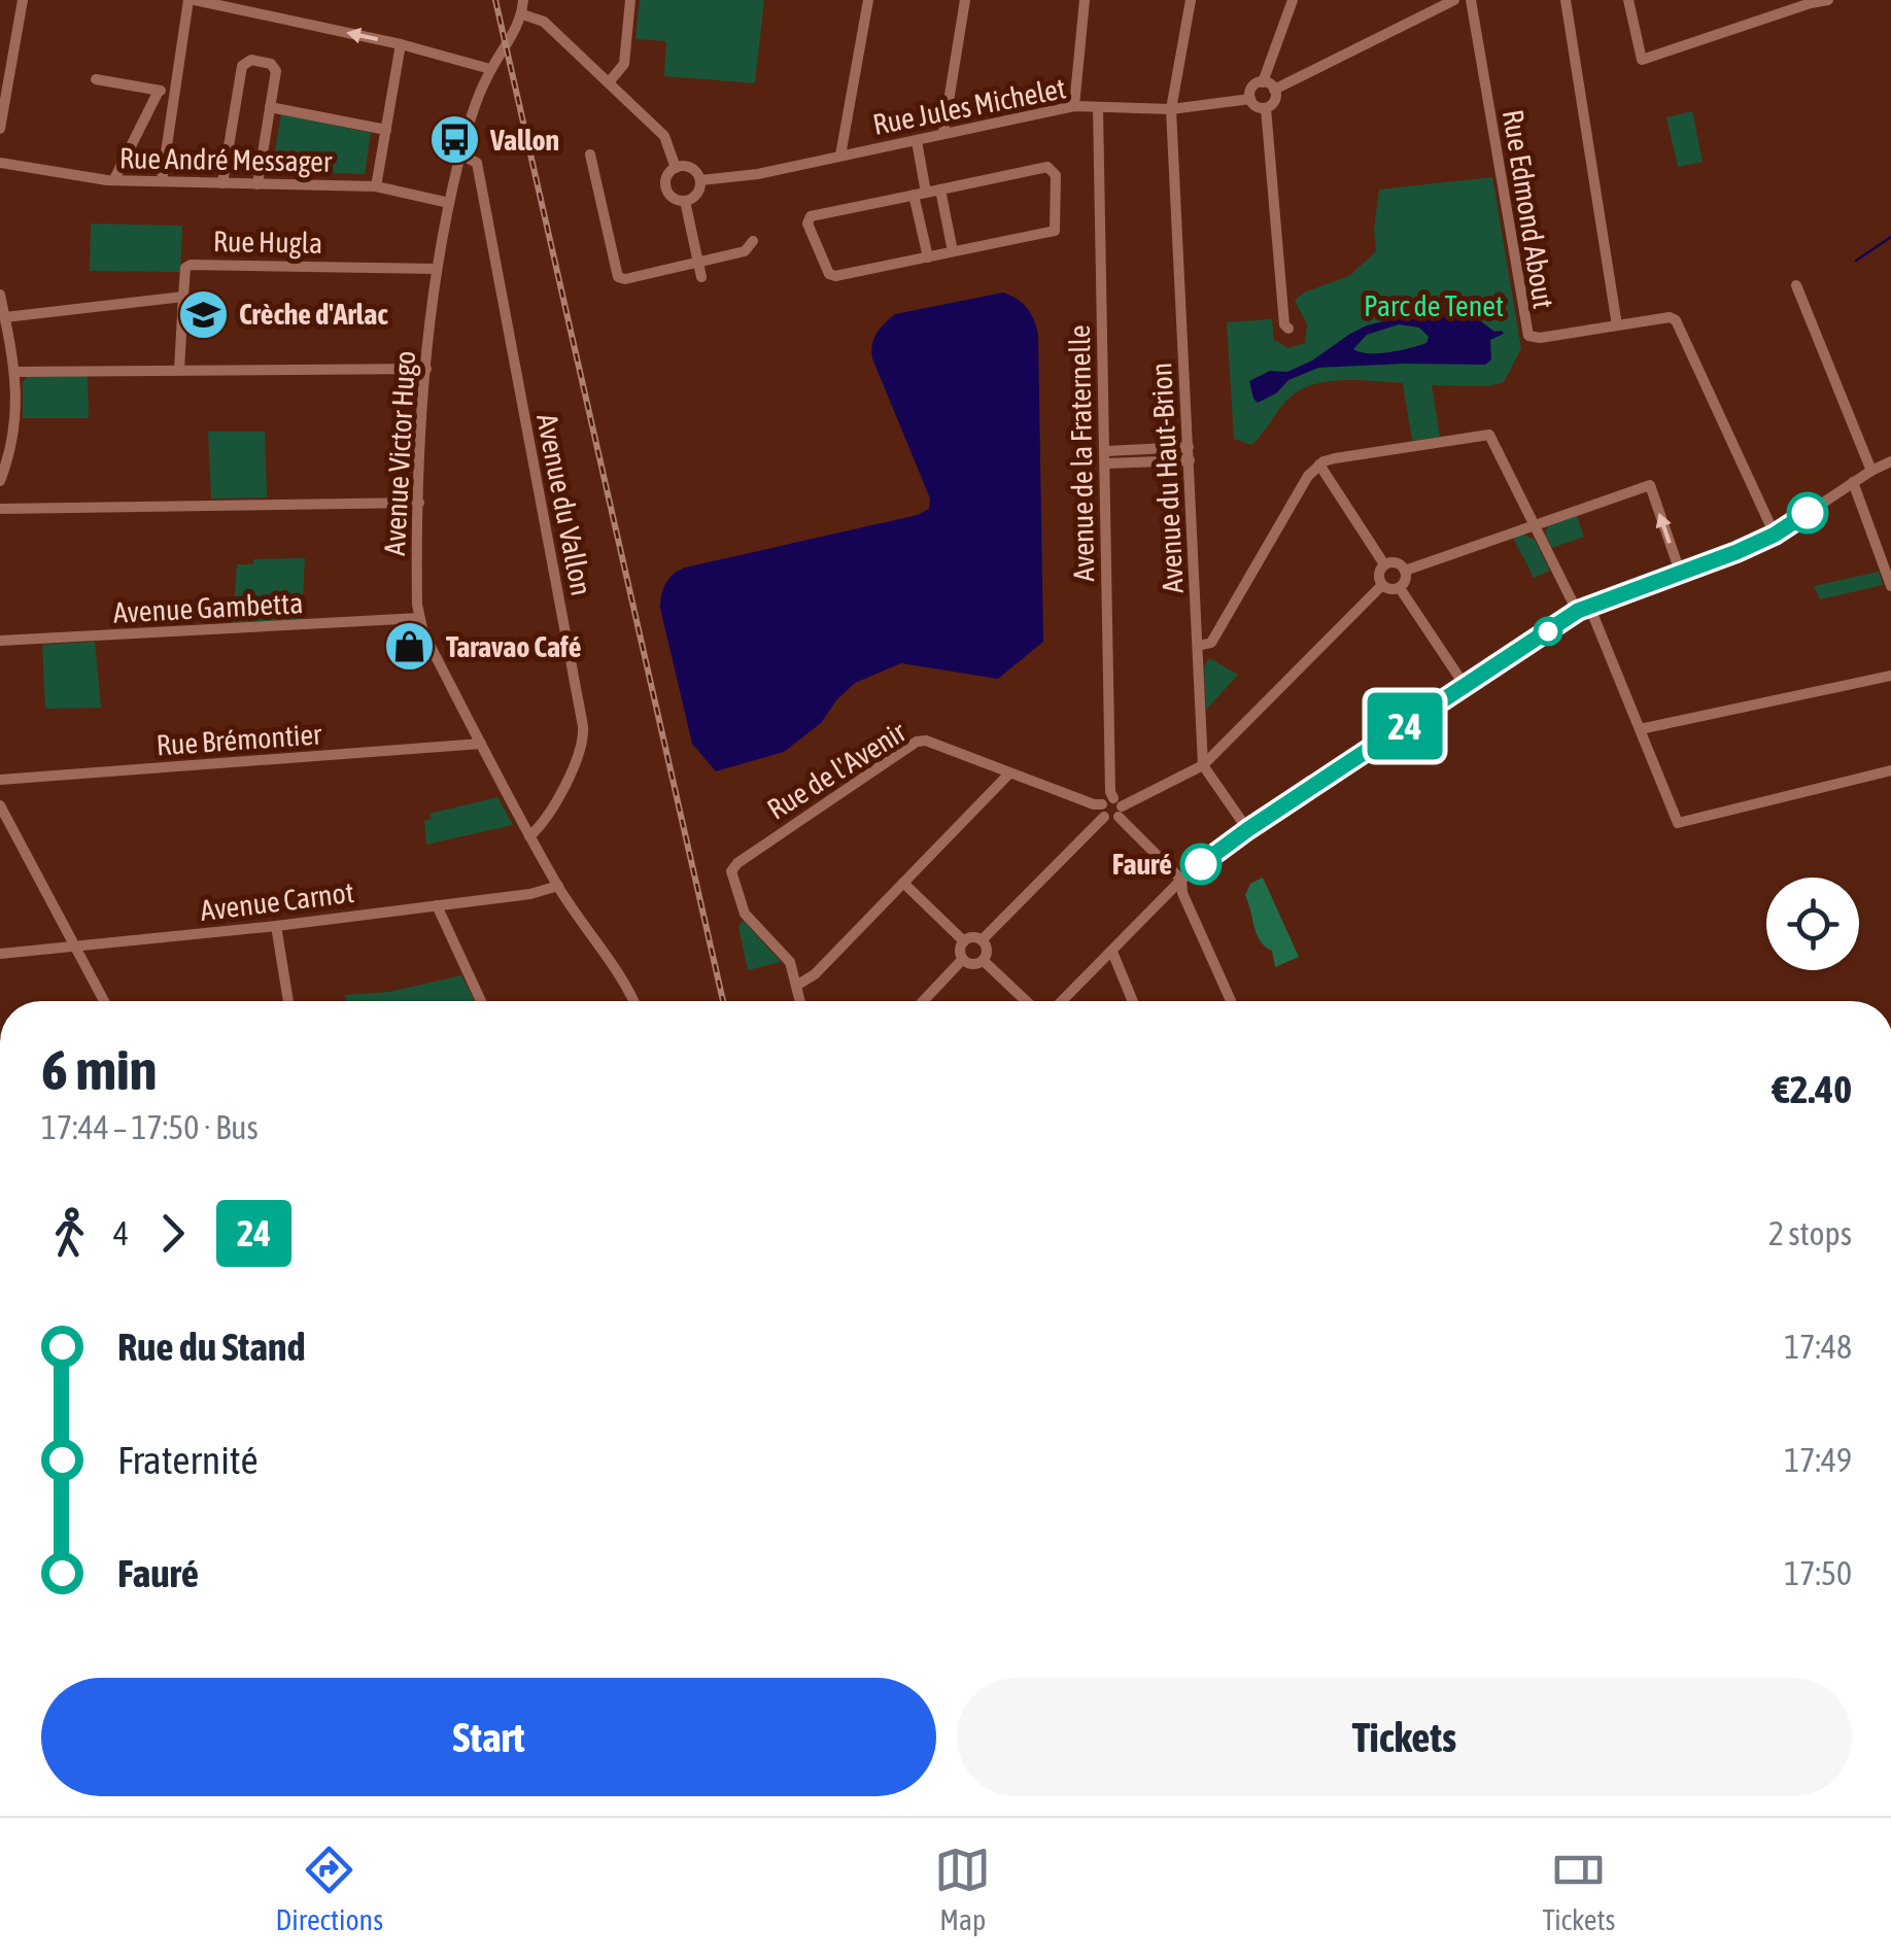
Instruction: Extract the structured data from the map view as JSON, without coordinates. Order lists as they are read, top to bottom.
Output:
{
  "streets": {
    "street": [
      "Rue Jules Michelet",
      "Rue André Messager",
      "Rue Edmond About",
      "Rue Hugla",
      "Avenue Victor Hugo",
      "Avenue de la Fraternelle",
      "Avenue du Haut-Brion",
      "Avenue du Vallon",
      "Avenue Gambetta",
      "Rue Brémontier",
      "Rue de l'Avenir",
      "Avenue Carnot"
    ]
  },
  "crossings": [
    ["Rue Jules Michelet", "Avenue de la Fraternelle"],
    ["Rue Jules Michelet", "Avenue du Haut-Brion"],
    ["Rue André Messager", "Avenue Victor Hugo"],
    ["Rue Hugla", "Avenue Victor Hugo"],
    ["Avenue Victor Hugo", "Avenue du Vallon"],
    ["Avenue Victor Hugo", "Avenue Gambetta"],
    ["Avenue Victor Hugo", "Rue Brémontier"],
    ["Avenue de la Fraternelle", "Rue de l'Avenir"]
  ],
  "parks": ["Parc de Tenet"],
  "places": {
    "bus stop": ["Vallon"],
    "school or university": ["Crèche d'Arlac"],
    "shop": ["Taravao Café"],
    "other": ["Fauré"]
  },
  "lines": ["bus line 24"],
  "page": {
    "on_map": "24",
    "heading": ["6 min", "17:44 – 17:50 · Bus", "€2.40"],
    "legs": ["4", "24", "2 stops"],
    "list": [
      {
        "name": "Rue du Stand",
        "value": "17:48"
      },
      {
        "name": "Fraternité",
        "value": "17:49"
      },
      {
        "name": "Fauré",
        "value": "17:50"
      }
    ],
    "buttons": ["Start", "Tickets"],
    "tabs": ["Directions", "Map", "Tickets"]
  }
}
